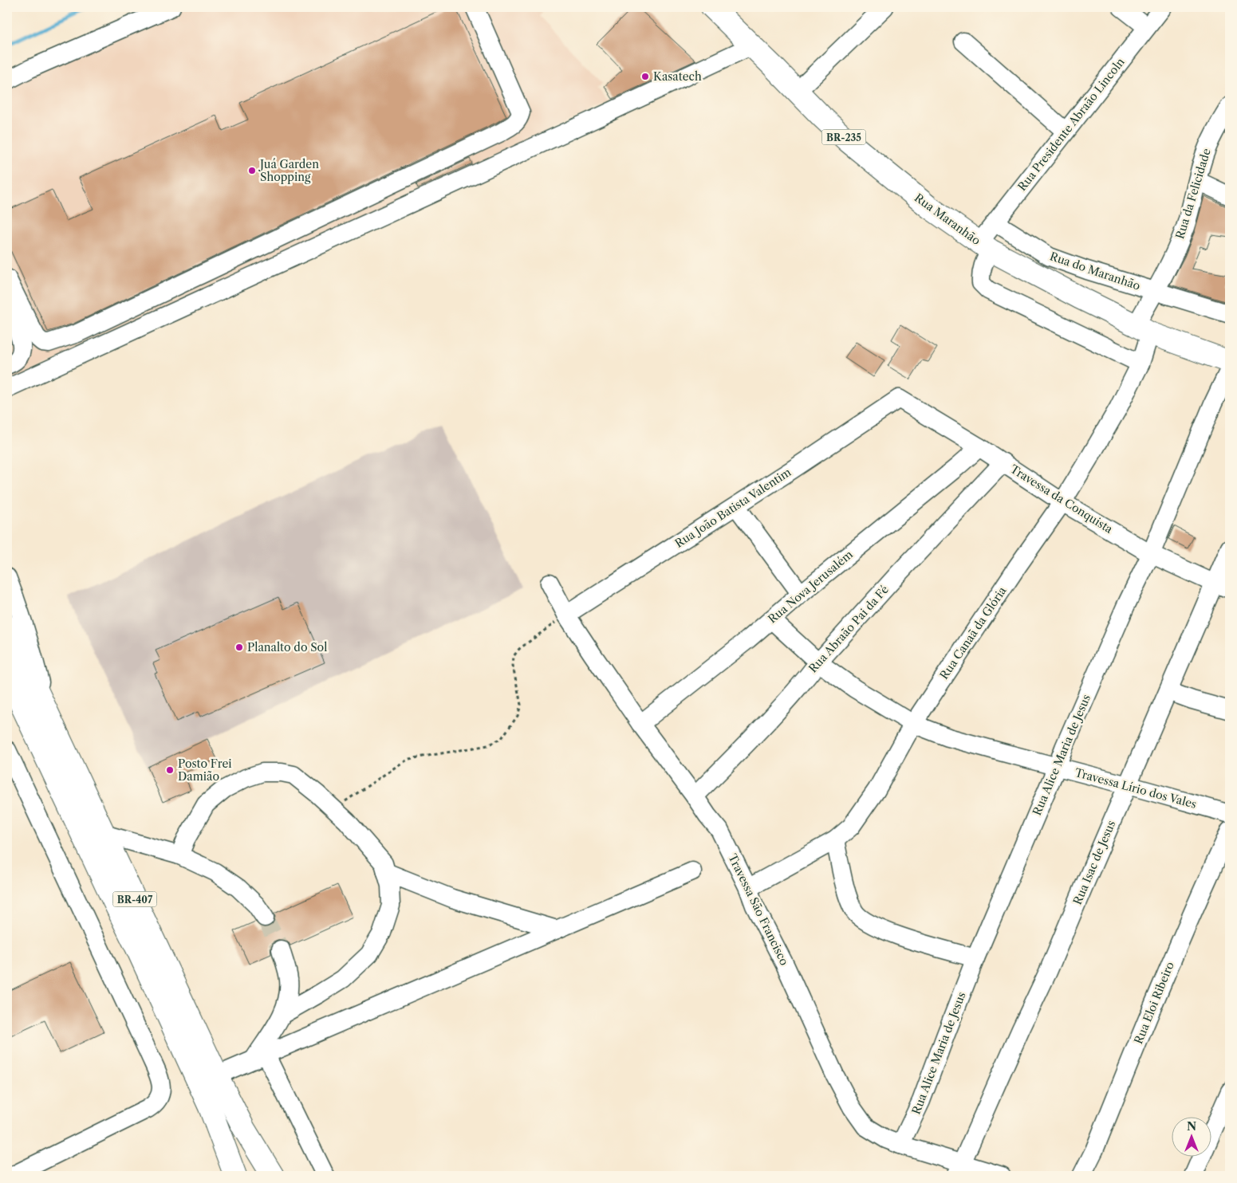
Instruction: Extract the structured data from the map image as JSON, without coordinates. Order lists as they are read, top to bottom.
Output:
{
  "streets": {
    "highway": ["BR-235", "Rua Maranhão", "BR-407"],
    "street": [
      "Rua Presidente Abraão Lincoln",
      "Rua da Felicidade",
      "Rua do Maranhão",
      "Travessa da Conquista",
      "Rua João Batista Valentim",
      "Rua Nova Jerusalém",
      "Rua Abraão Pai da Fé",
      "Rua Canaã da Glória",
      "Rua Alice Maria de Jesus",
      "Travessa Lírio dos Vales",
      "Rua Isac de Jesus",
      "Travessa São Francisco",
      "Rua Eloi Ribeiro"
    ]
  },
  "crossings": [
    ["Rua Presidente Abraão Lincoln", "Rua Maranhão"],
    ["Rua Presidente Abraão Lincoln", "Rua do Maranhão"],
    ["Rua da Felicidade", "Rua Maranhão"],
    ["Rua da Felicidade", "Rua do Maranhão"],
    ["Rua da Felicidade", "Rua Canaã da Glória"],
    ["Rua Maranhão", "Rua Canaã da Glória"],
    ["Travessa da Conquista", "Rua João Batista Valentim"],
    ["Travessa da Conquista", "Rua Nova Jerusalém"],
    ["Travessa da Conquista", "Rua Abraão Pai da Fé"],
    ["Travessa da Conquista", "Rua Canaã da Glória"],
    ["Travessa da Conquista", "Rua Alice Maria de Jesus"],
    ["Travessa da Conquista", "Rua Isac de Jesus"],
    ["Rua João Batista Valentim", "Travessa São Francisco"],
    ["Rua Nova Jerusalém", "Travessa Lírio dos Vales"],
    ["Rua Nova Jerusalém", "Travessa São Francisco"],
    ["Rua Abraão Pai da Fé", "Travessa Lírio dos Vales"],
    ["Rua Abraão Pai da Fé", "Travessa São Francisco"],
    ["Rua Canaã da Glória", "Travessa Lírio dos Vales"],
    ["Rua Canaã da Glória", "Travessa São Francisco"],
    ["Rua Alice Maria de Jesus", "Travessa Lírio dos Vales"],
    ["Rua Alice Maria de Jesus", "Travessa São Francisco"],
    ["Travessa Lírio dos Vales", "Rua Isac de Jesus"],
    ["Rua Isac de Jesus", "Travessa São Francisco"]
  ],
  "places": [
    "Kasatech",
    "Juá Garden Shopping",
    "Planalto do Sol",
    "Posto Frei Damião"
  ],
  "north": "top"
}
